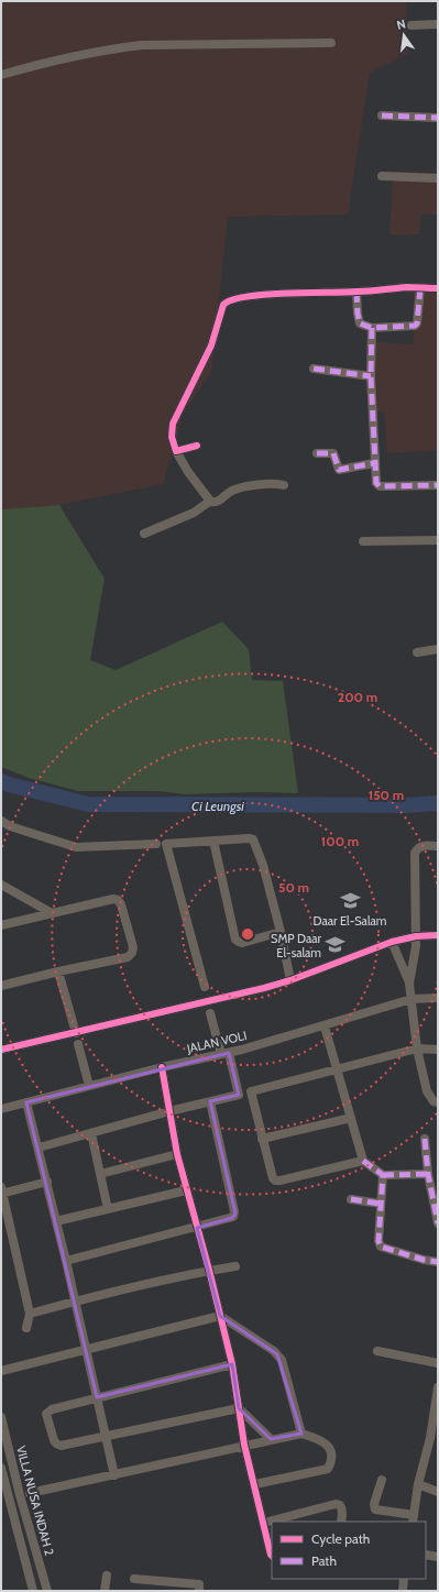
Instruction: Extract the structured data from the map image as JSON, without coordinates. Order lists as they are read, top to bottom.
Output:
{
  "streets": {
    "street": ["JALAN VOLI", "VILLA NUSA INDAH 2"]
  },
  "water": ["Ci Leungsi"],
  "places": {
    "school or university": ["Daar El-Salam", "SMP Daar El-salam"]
  },
  "legend": ["Cycle path", "Path"],
  "north": "top",
  "rings": [
    "200 m",
    "150 m",
    "100 m",
    "50 m"
  ]
}
